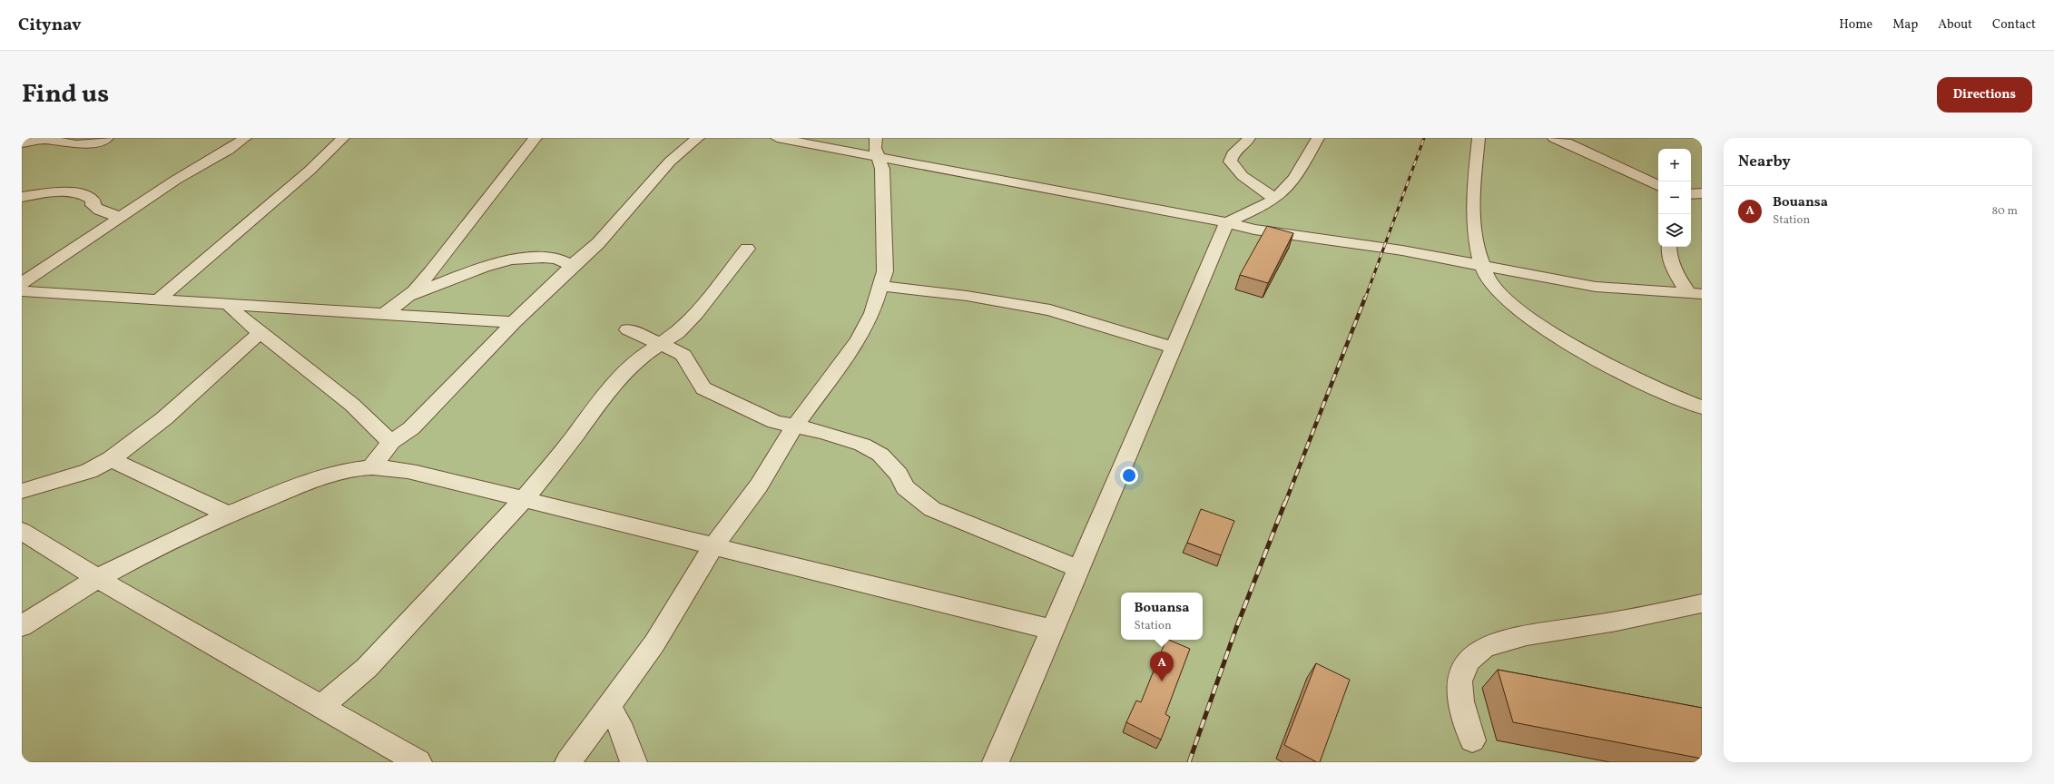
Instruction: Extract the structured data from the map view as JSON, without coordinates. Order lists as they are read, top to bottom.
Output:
{
  "page": {
    "header": "Citynav",
    "nav": [
      "Home",
      "Map",
      "About",
      "Contact"
    ],
    "title": "Find us",
    "buttons": "Directions",
    "heading": "Nearby",
    "map_buttons": ["+", "−"],
    "list": [
      {
        "mark": "A",
        "name": "Bouansa",
        "note": "Station",
        "value": "80 m"
      }
    ],
    "popup": ["Bouansa", "Station"],
    "pins": "A"
  }
}
